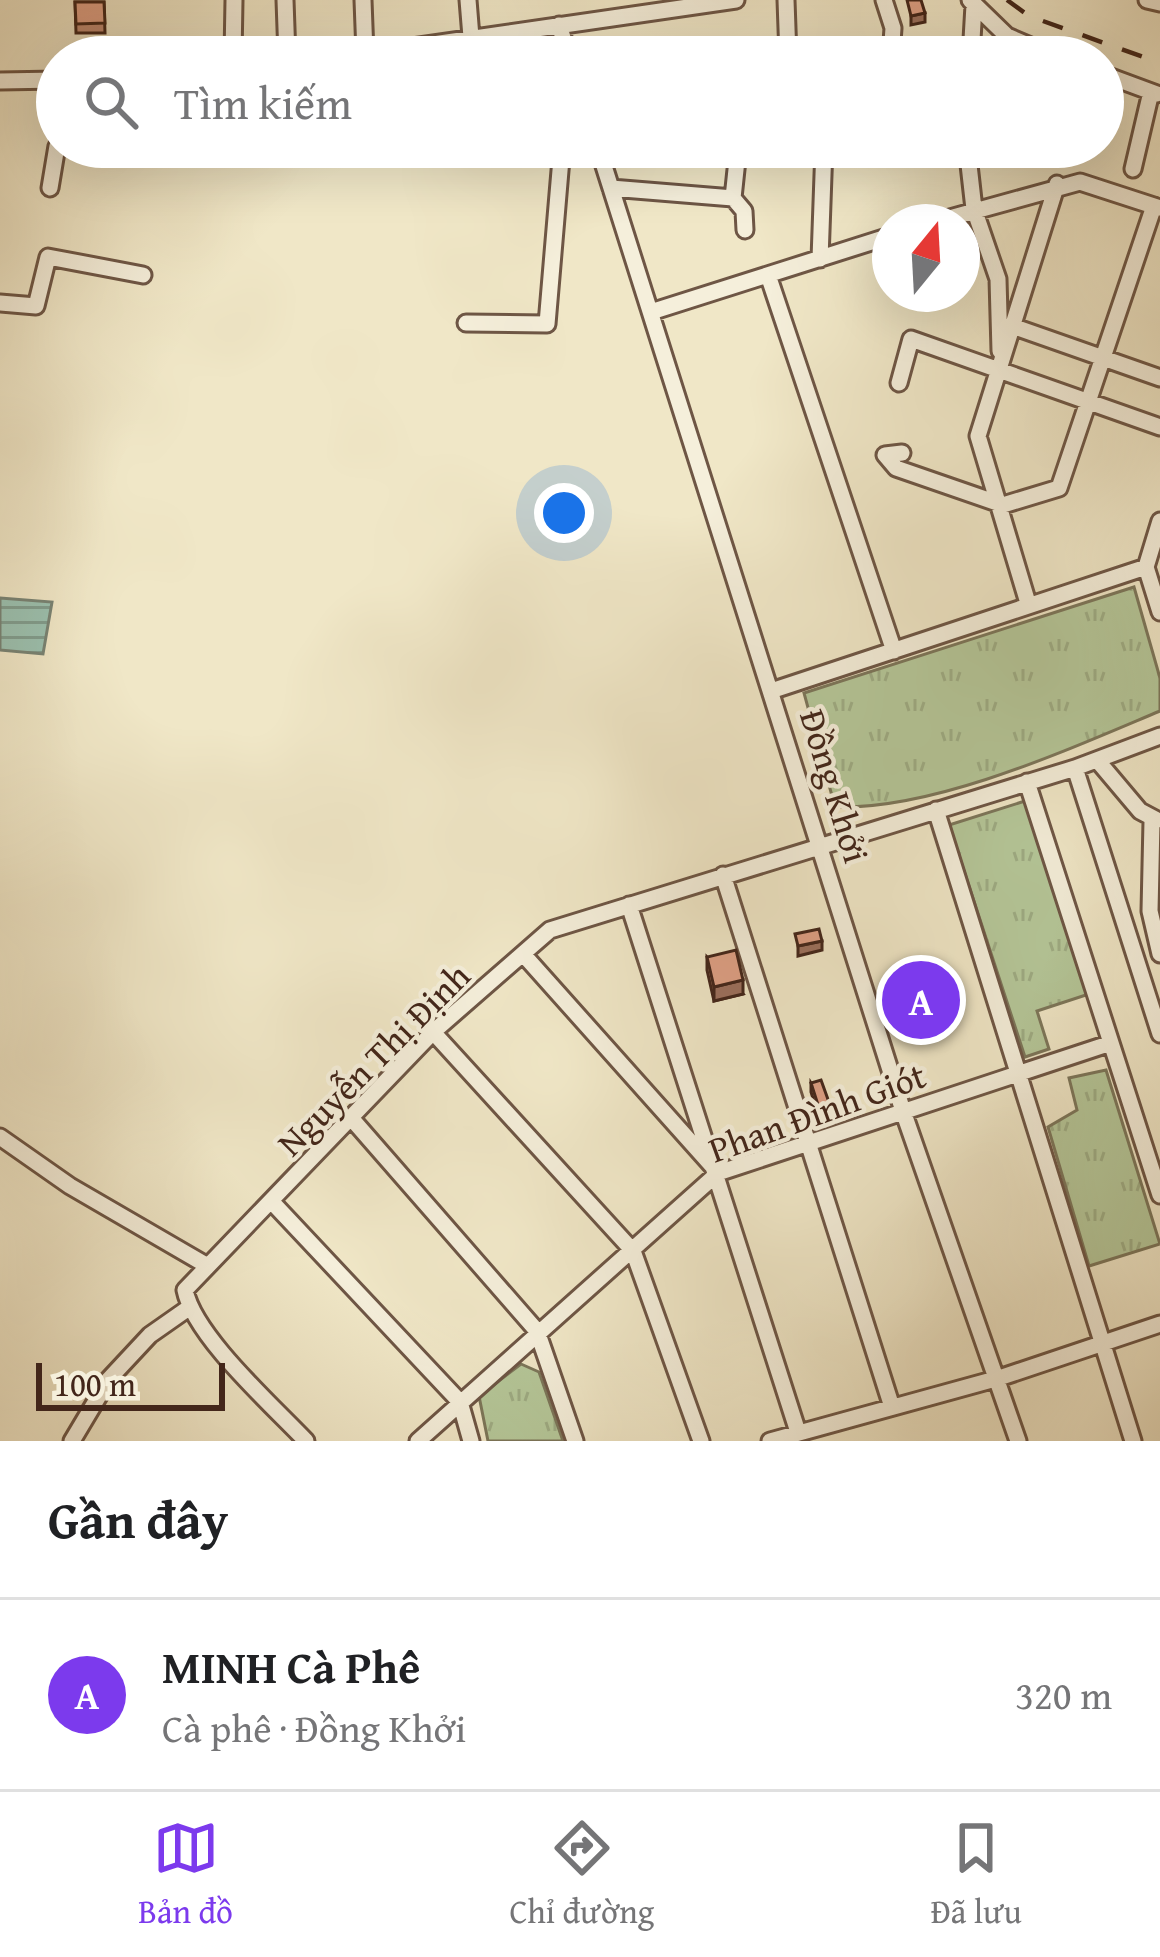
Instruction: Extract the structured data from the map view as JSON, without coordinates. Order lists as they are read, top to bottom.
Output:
{
  "streets": {
    "street": ["Đồng Khởi", "Nguyễn Thị Định", "Phan Đình Giót"]
  },
  "crossings": [
    ["Đồng Khởi", "Nguyễn Thị Định"],
    ["Đồng Khởi", "Phan Đình Giót"]
  ],
  "scale_bar": "100 m",
  "north": "top",
  "page": {
    "search": "Tìm kiếm",
    "pins": "A",
    "scale": "100 m",
    "heading": "Gần đây",
    "list": [
      {
        "mark": "A",
        "name": "MINH Cà Phê",
        "note": "Cà phê · Đồng Khởi",
        "value": "320 m"
      }
    ],
    "nav": ["Bản đồ", "Chỉ đường", "Đã lưu"]
  }
}
